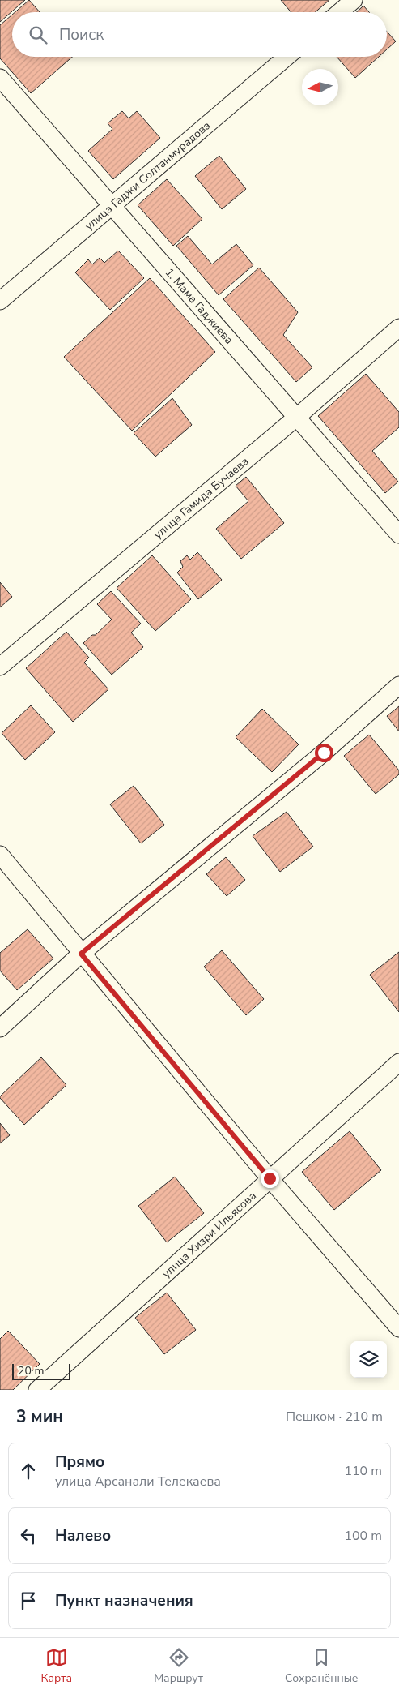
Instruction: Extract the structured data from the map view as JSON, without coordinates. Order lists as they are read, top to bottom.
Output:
{
  "streets": {
    "street": [
      "улица Гаджи Солтанмурадова",
      "1. Мама Гаджиева",
      "улица Гамида Бучаева",
      "улица Хизри Ильясова"
    ]
  },
  "crossings": [
    ["улица Гаджи Солтанмурадова", "1. Мама Гаджиева"],
    ["1. Мама Гаджиева", "улица Гамида Бучаева"]
  ],
  "scale_bar": "20 m",
  "north": "left",
  "page": {
    "search": "Поиск",
    "scale": "20 m",
    "heading": ["3 мин", "Пешком · 210 m"],
    "list": [
      ["Прямо", "улица Арсанали Телекаева", "110 m"],
      ["Налево", "100 m"],
      "Пункт назначения"
    ],
    "nav": ["Карта", "Маршрут", "Сохранённые"]
  }
}
